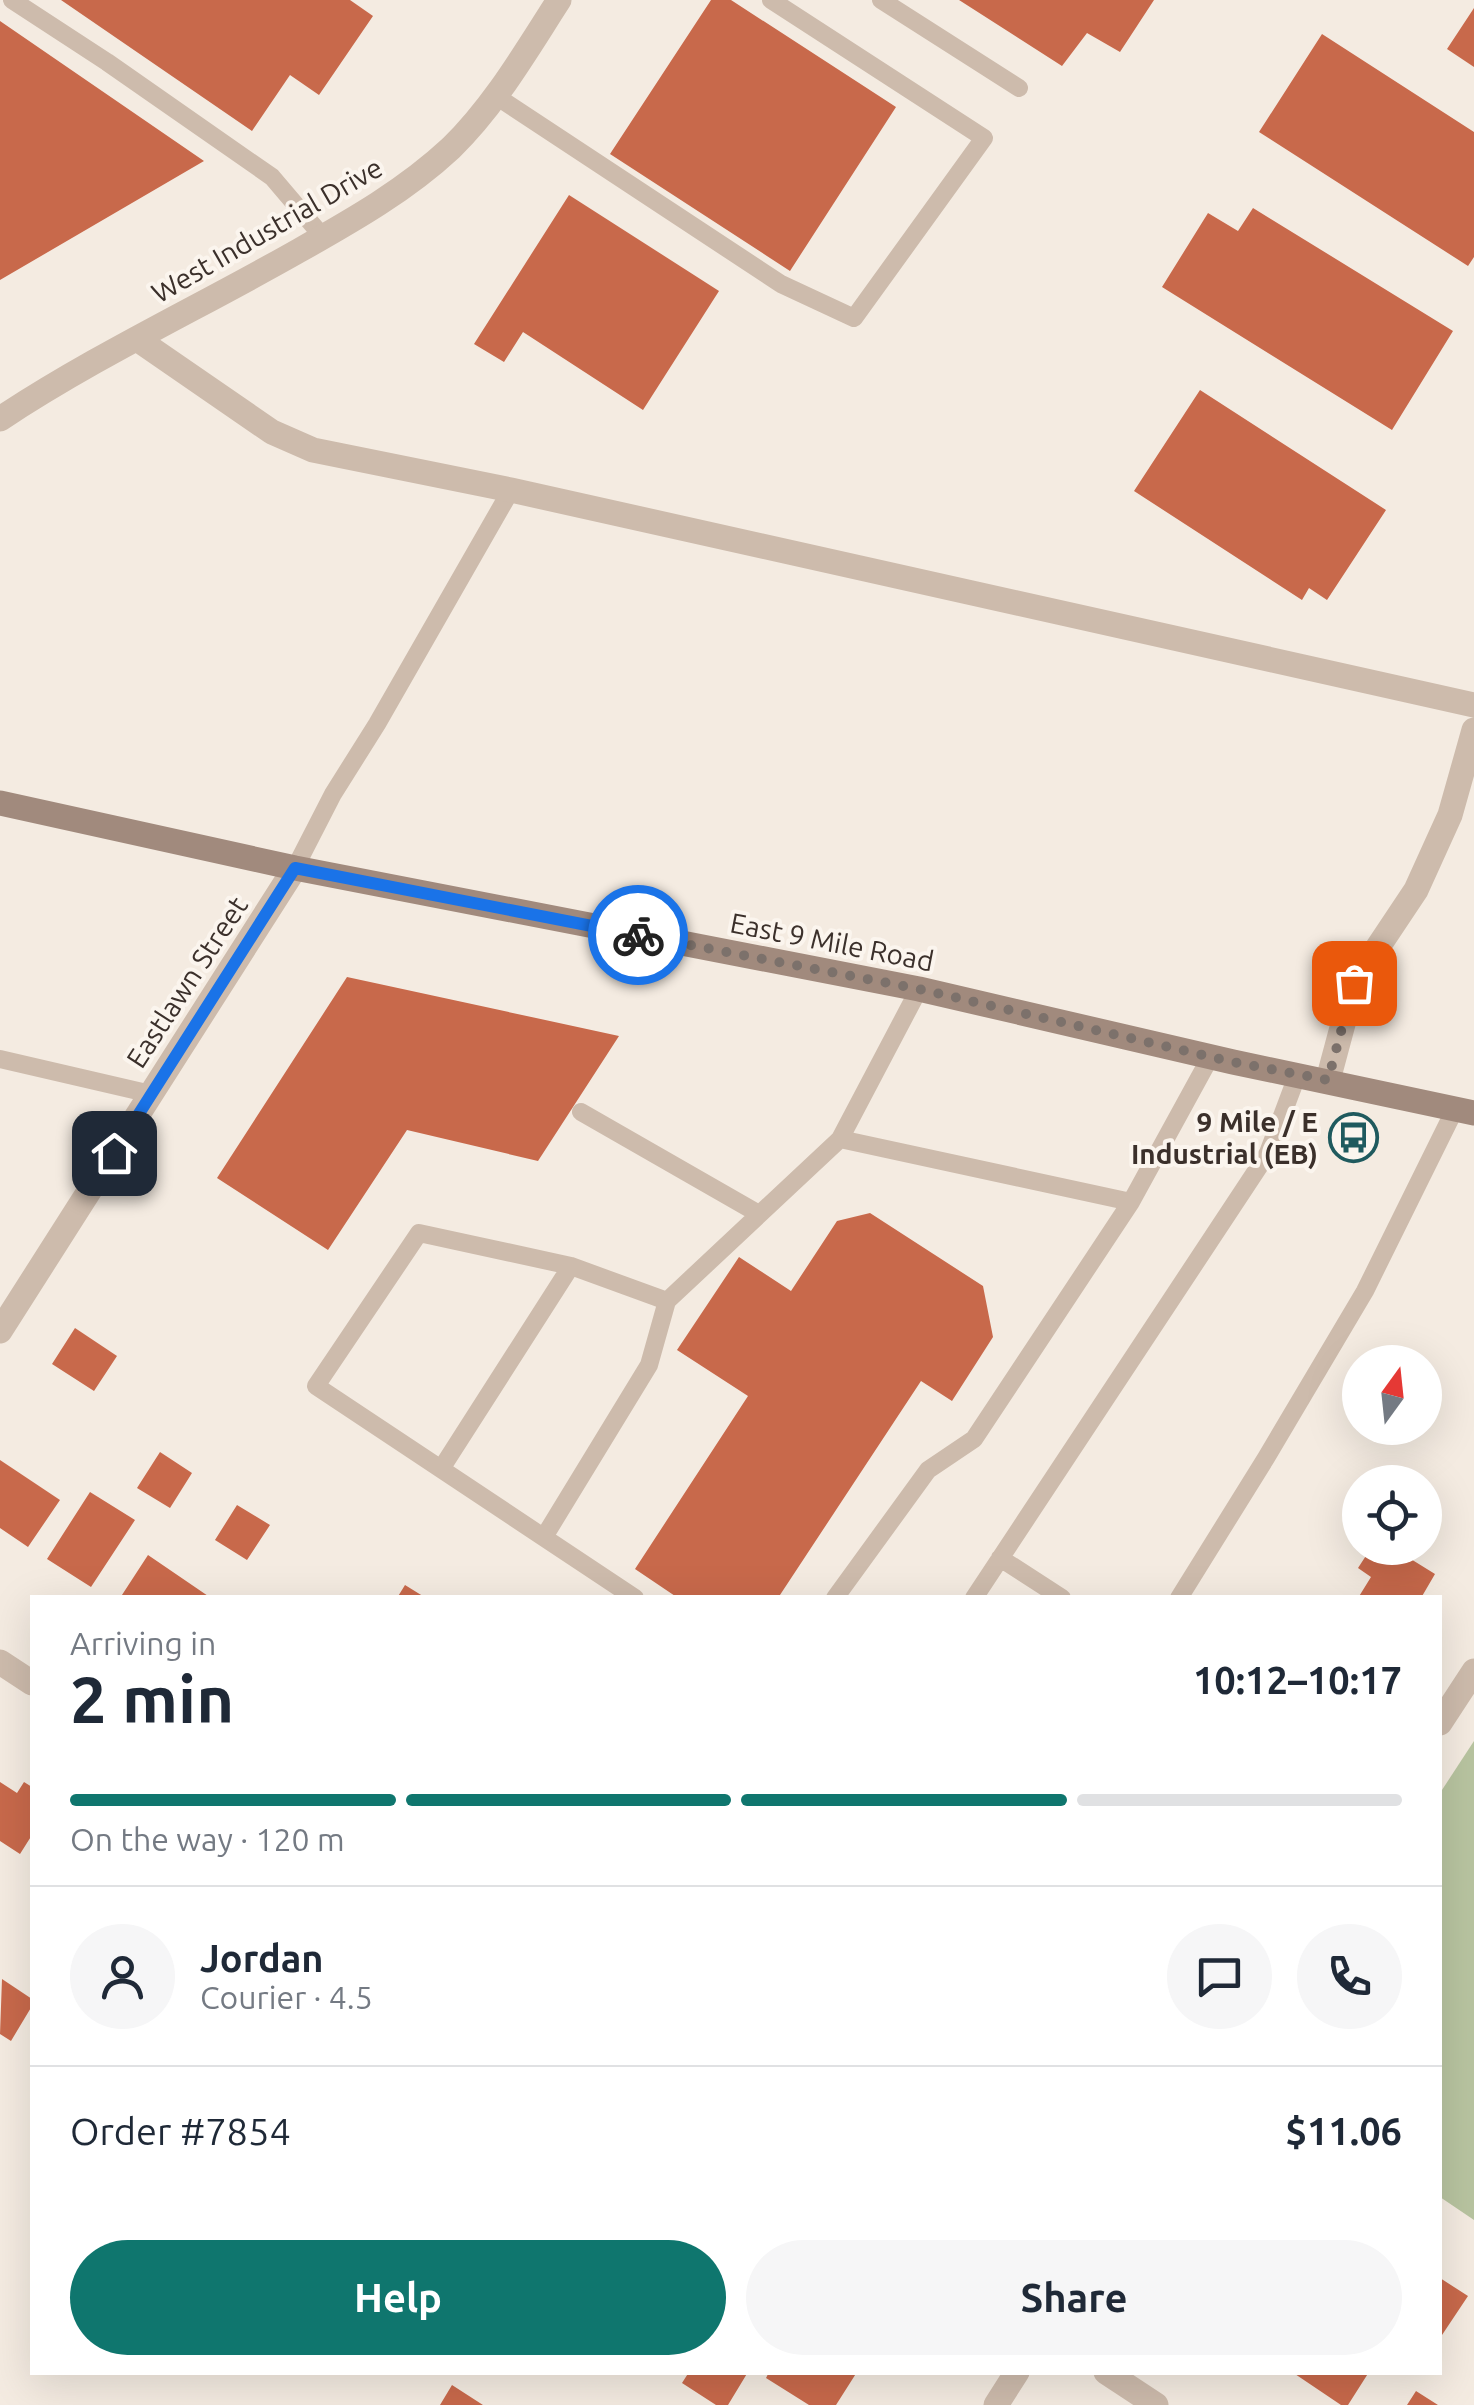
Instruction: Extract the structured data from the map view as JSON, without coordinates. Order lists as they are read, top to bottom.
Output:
{
  "streets": {
    "main road": ["East 9 Mile Road"],
    "street": ["West Industrial Drive", "Eastlawn Street"]
  },
  "crossings": [
    ["East 9 Mile Road", "Eastlawn Street"]
  ],
  "places": {
    "bus stop": ["9 Mile / E Industrial (EB)"]
  },
  "north": "top",
  "page": {
    "heading": ["2 min", "Arriving in", "10:12–10:17"],
    "panel": [
      "Jordan",
      "Courier · 4.5",
      "Order #7854",
      "$11.06"
    ],
    "bar": "On the way · 120 m",
    "buttons": ["Help", "Share"]
  }
}
